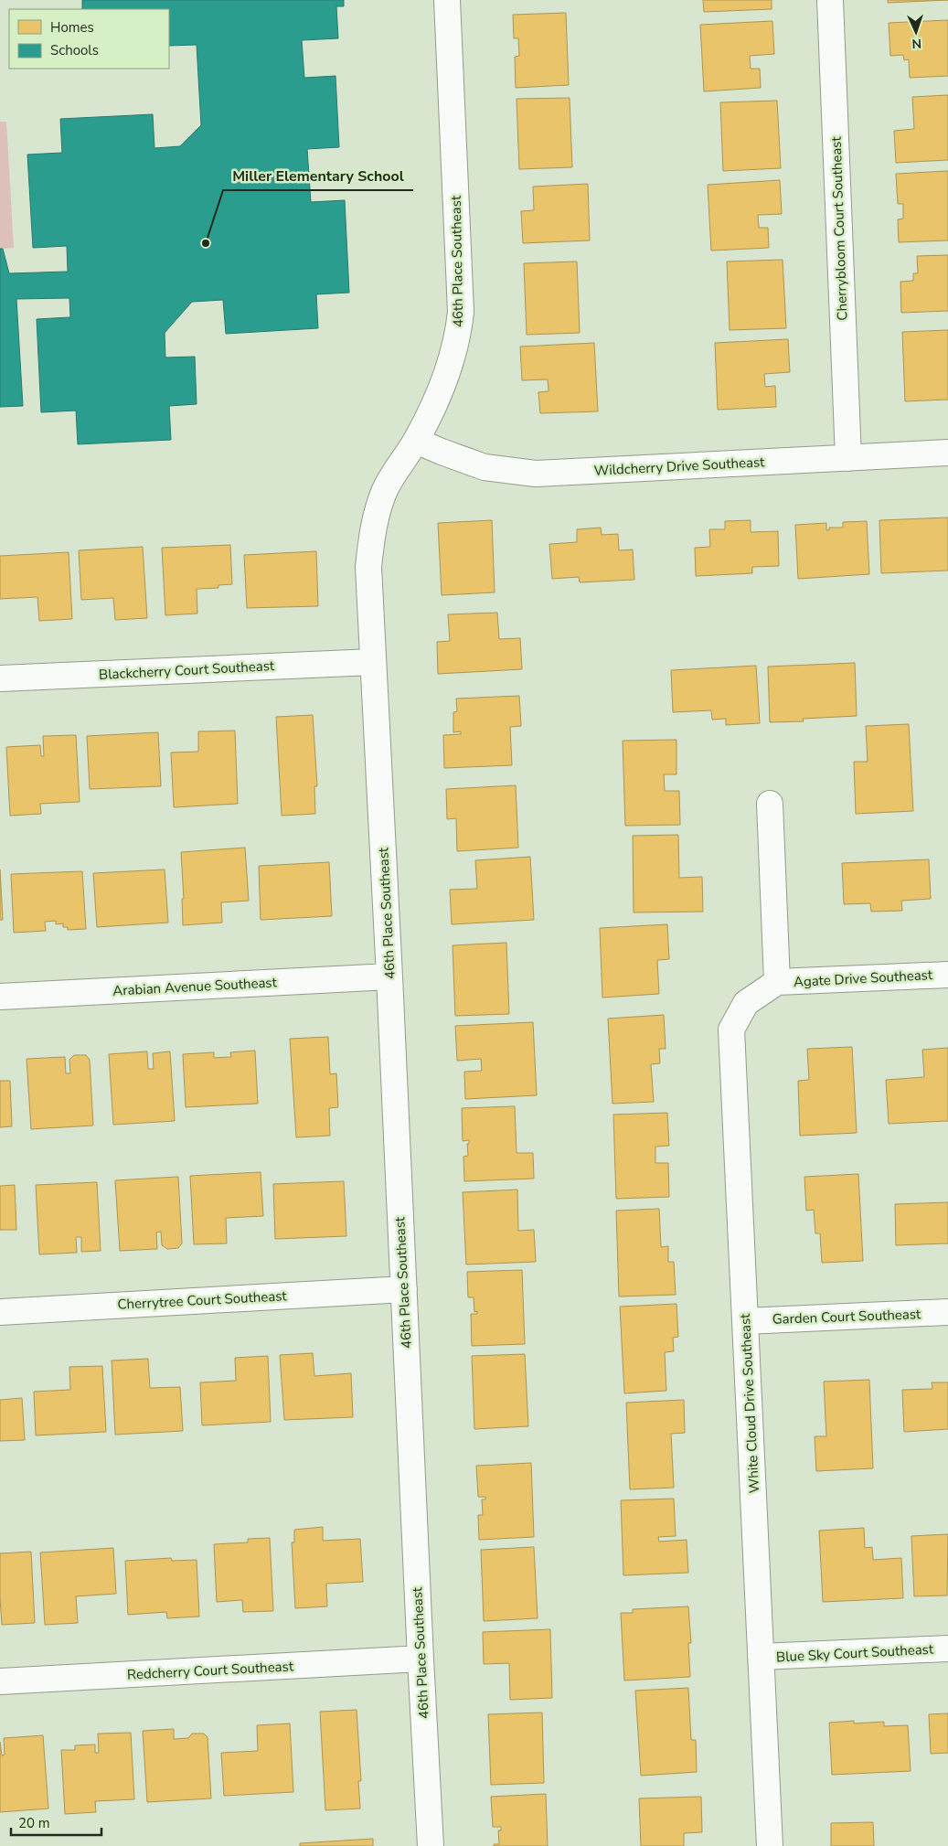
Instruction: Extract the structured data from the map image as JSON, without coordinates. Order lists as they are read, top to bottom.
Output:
{
  "streets": {
    "street": [
      "Cherrybloom Court Southeast",
      "46th Place Southeast",
      "Wildcherry Drive Southeast",
      "Blackcherry Court Southeast",
      "Agate Drive Southeast",
      "Arabian Avenue Southeast",
      "Cherrytree Court Southeast",
      "Garden Court Southeast",
      "White Cloud Drive Southeast",
      "Blue Sky Court Southeast",
      "Redcherry Court Southeast"
    ]
  },
  "crossings": [
    ["Cherrybloom Court Southeast", "Wildcherry Drive Southeast"],
    ["46th Place Southeast", "Wildcherry Drive Southeast"],
    ["46th Place Southeast", "Blackcherry Court Southeast"],
    ["46th Place Southeast", "Arabian Avenue Southeast"],
    ["46th Place Southeast", "Cherrytree Court Southeast"],
    ["46th Place Southeast", "Redcherry Court Southeast"],
    ["Agate Drive Southeast", "White Cloud Drive Southeast"],
    ["Garden Court Southeast", "White Cloud Drive Southeast"],
    ["White Cloud Drive Southeast", "Blue Sky Court Southeast"]
  ],
  "places": ["Miller Elementary School"],
  "legend": ["Homes", "Schools"],
  "scale_bar": "20 m",
  "north": "bottom"
}
